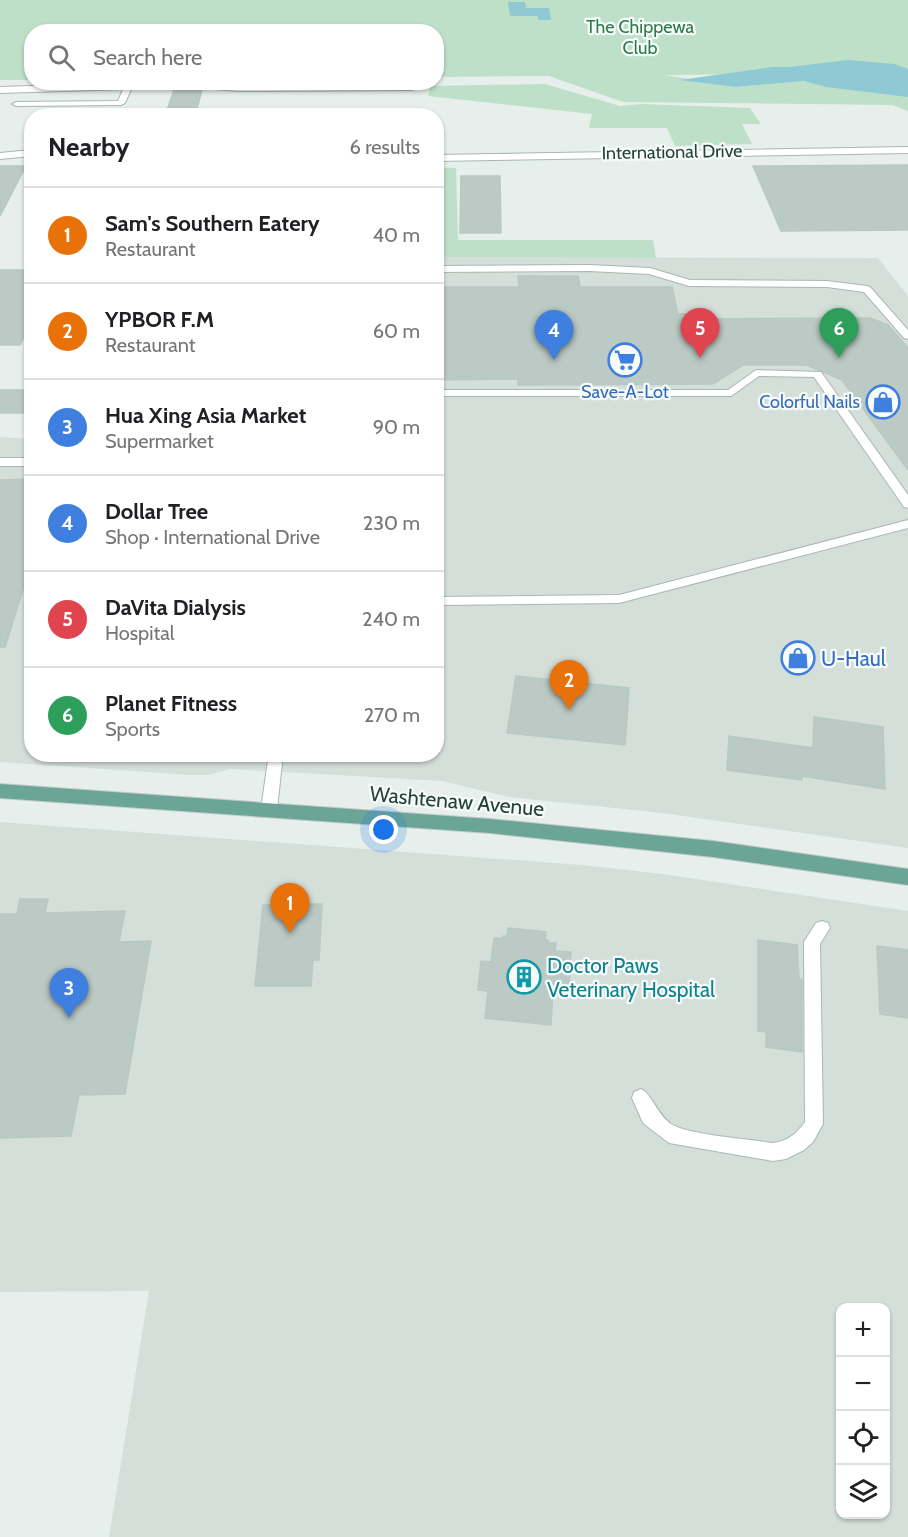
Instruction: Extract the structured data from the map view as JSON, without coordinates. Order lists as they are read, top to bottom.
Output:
{
  "streets": {
    "main road": ["Washtenaw Avenue"],
    "street": ["International Drive"]
  },
  "parks": ["The Chippewa Club"],
  "places": {
    "supermarket": ["Save-A-Lot"],
    "shop": ["Colorful Nails", "U-Haul"],
    "building": ["Doctor Paws Veterinary Hospital"]
  },
  "page": {
    "search": "Search here",
    "heading": ["Nearby", "6 results"],
    "list": [
      {
        "mark": "1",
        "name": "Sam's Southern Eatery",
        "note": "Restaurant",
        "value": "40 m"
      },
      {
        "mark": "2",
        "name": "YPBOR F.M",
        "note": "Restaurant",
        "value": "60 m"
      },
      {
        "mark": "3",
        "name": "Hua Xing Asia Market",
        "note": "Supermarket",
        "value": "90 m"
      },
      {
        "mark": "4",
        "name": "Dollar Tree",
        "note": "Shop · International Drive",
        "value": "230 m"
      },
      {
        "mark": "5",
        "name": "DaVita Dialysis",
        "note": "Hospital",
        "value": "240 m"
      },
      {
        "mark": "6",
        "name": "Planet Fitness",
        "note": "Sports",
        "value": "270 m"
      }
    ],
    "pins": [
      "5",
      "6",
      "4",
      "2",
      "1",
      "3"
    ],
    "map_buttons": ["+", "−"]
  }
}
